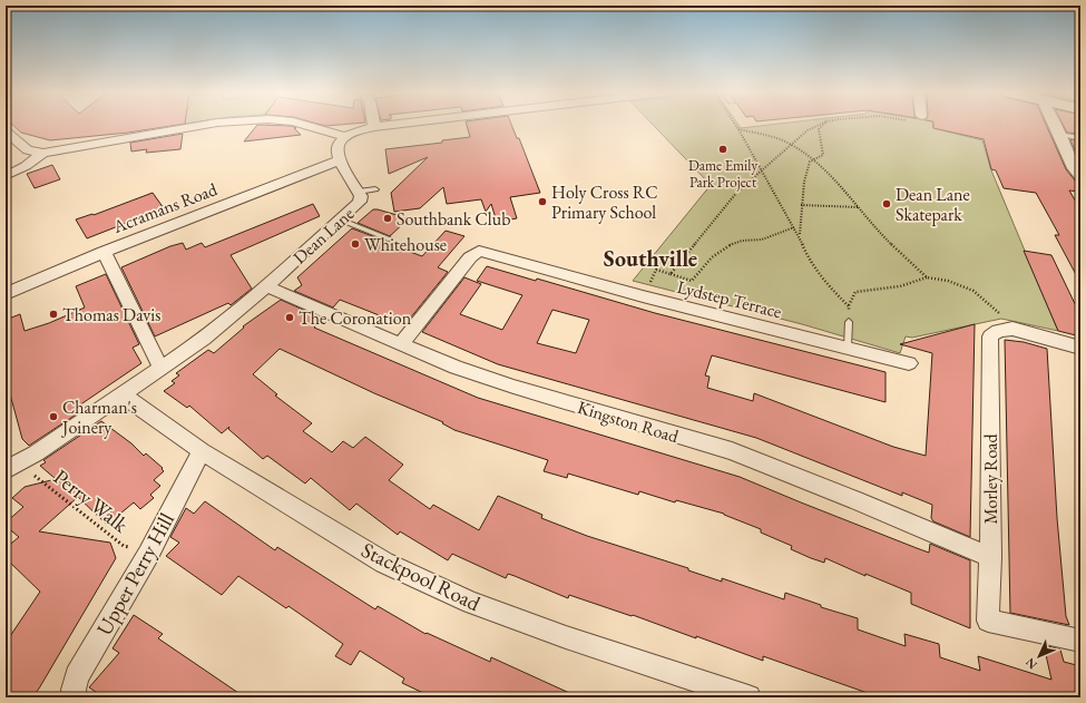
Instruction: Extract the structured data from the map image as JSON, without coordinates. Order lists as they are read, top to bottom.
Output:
{
  "streets": {
    "street": [
      "Acramans Road",
      "Dean Lane",
      "Lydstep Terrace",
      "Kingston Road",
      "Morley Road",
      "Upper Perry Hill",
      "Stackpool Road"
    ],
    "path": ["Perry Walk"]
  },
  "crossings": [
    ["Acramans Road", "Dean Lane"],
    ["Dean Lane", "Kingston Road"],
    ["Dean Lane", "Perry Walk"],
    ["Dean Lane", "Stackpool Road"],
    ["Lydstep Terrace", "Kingston Road"],
    ["Kingston Road", "Morley Road"],
    ["Perry Walk", "Upper Perry Hill"],
    ["Upper Perry Hill", "Stackpool Road"]
  ],
  "districts": ["Southville"],
  "places": [
    "Dame Emily Park Project",
    "Holy Cross RC Primary School",
    "Dean Lane Skatepark",
    "Southbank Club",
    "Whitehouse",
    "Thomas Davis",
    "The Coronation",
    "Charman's Joinery"
  ],
  "north": "bottom left"
}
